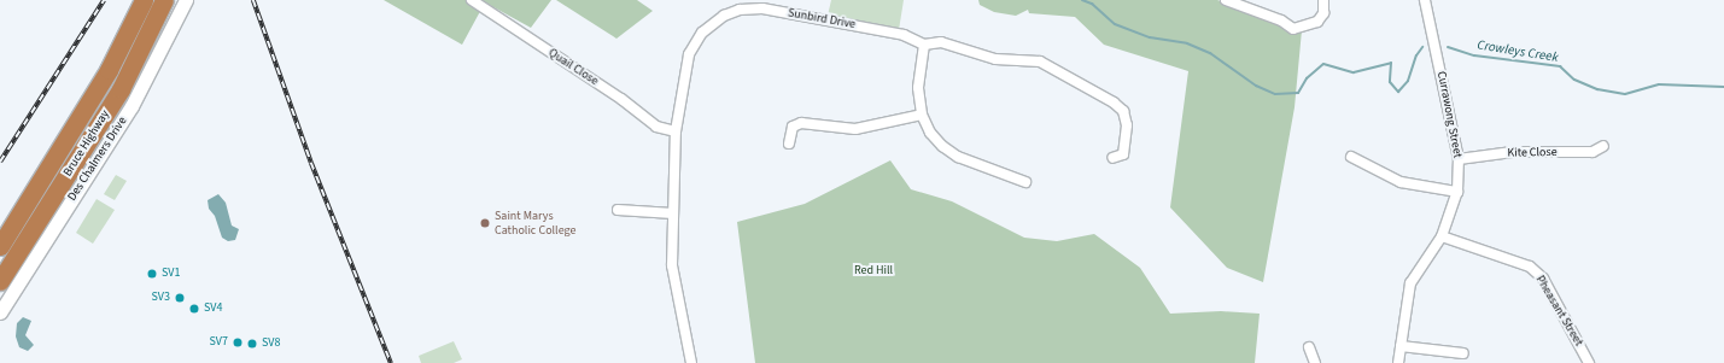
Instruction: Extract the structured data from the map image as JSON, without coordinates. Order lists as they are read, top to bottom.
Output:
{
  "streets": {
    "highway": ["Bruce Highway"],
    "main road": ["Des Chalmers Drive"],
    "street": [
      "Sunbird Drive",
      "Quail Close",
      "Currawong Street",
      "Kite Close",
      "Pheasant Street"
    ]
  },
  "crossings": [
    ["Sunbird Drive", "Quail Close"],
    ["Currawong Street", "Kite Close"],
    ["Currawong Street", "Pheasant Street"]
  ],
  "water": ["Crowleys Creek"],
  "parks": ["Red Hill"],
  "places": [
    "Saint Marys Catholic College",
    "SV1",
    "SV3",
    "SV4",
    "SV7",
    "SV8"
  ]
}
